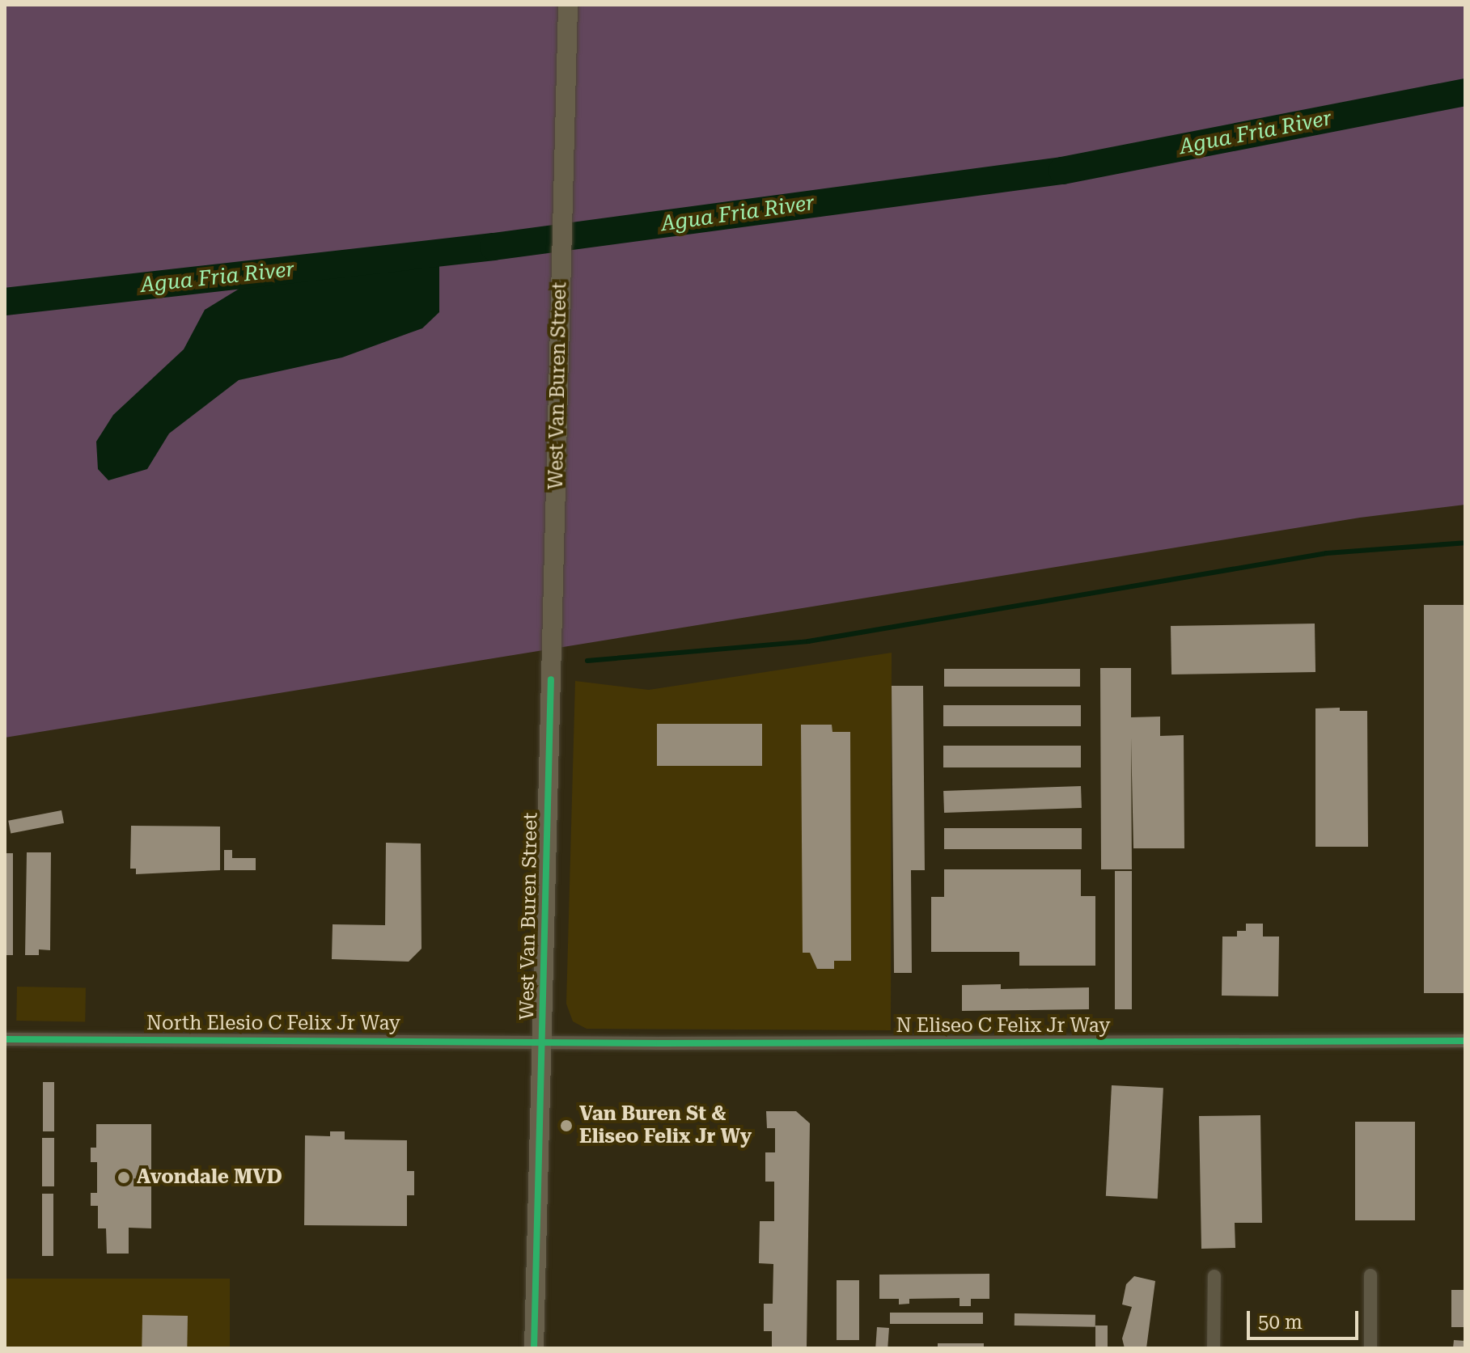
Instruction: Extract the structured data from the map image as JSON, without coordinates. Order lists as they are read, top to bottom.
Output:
{
  "streets": {
    "main road": ["West Van Buren Street"],
    "street": ["North Elesio C Felix Jr Way", "N Eliseo C Felix Jr Way"]
  },
  "crossings": [
    ["West Van Buren Street", "North Elesio C Felix Jr Way"],
    ["West Van Buren Street", "N Eliseo C Felix Jr Way"],
    ["North Elesio C Felix Jr Way", "N Eliseo C Felix Jr Way"]
  ],
  "water": ["Agua Fria River"],
  "places": ["Van Buren St & Eliseo Felix Jr Wy", "Avondale MVD"],
  "scale_bar": "50 m"
}
